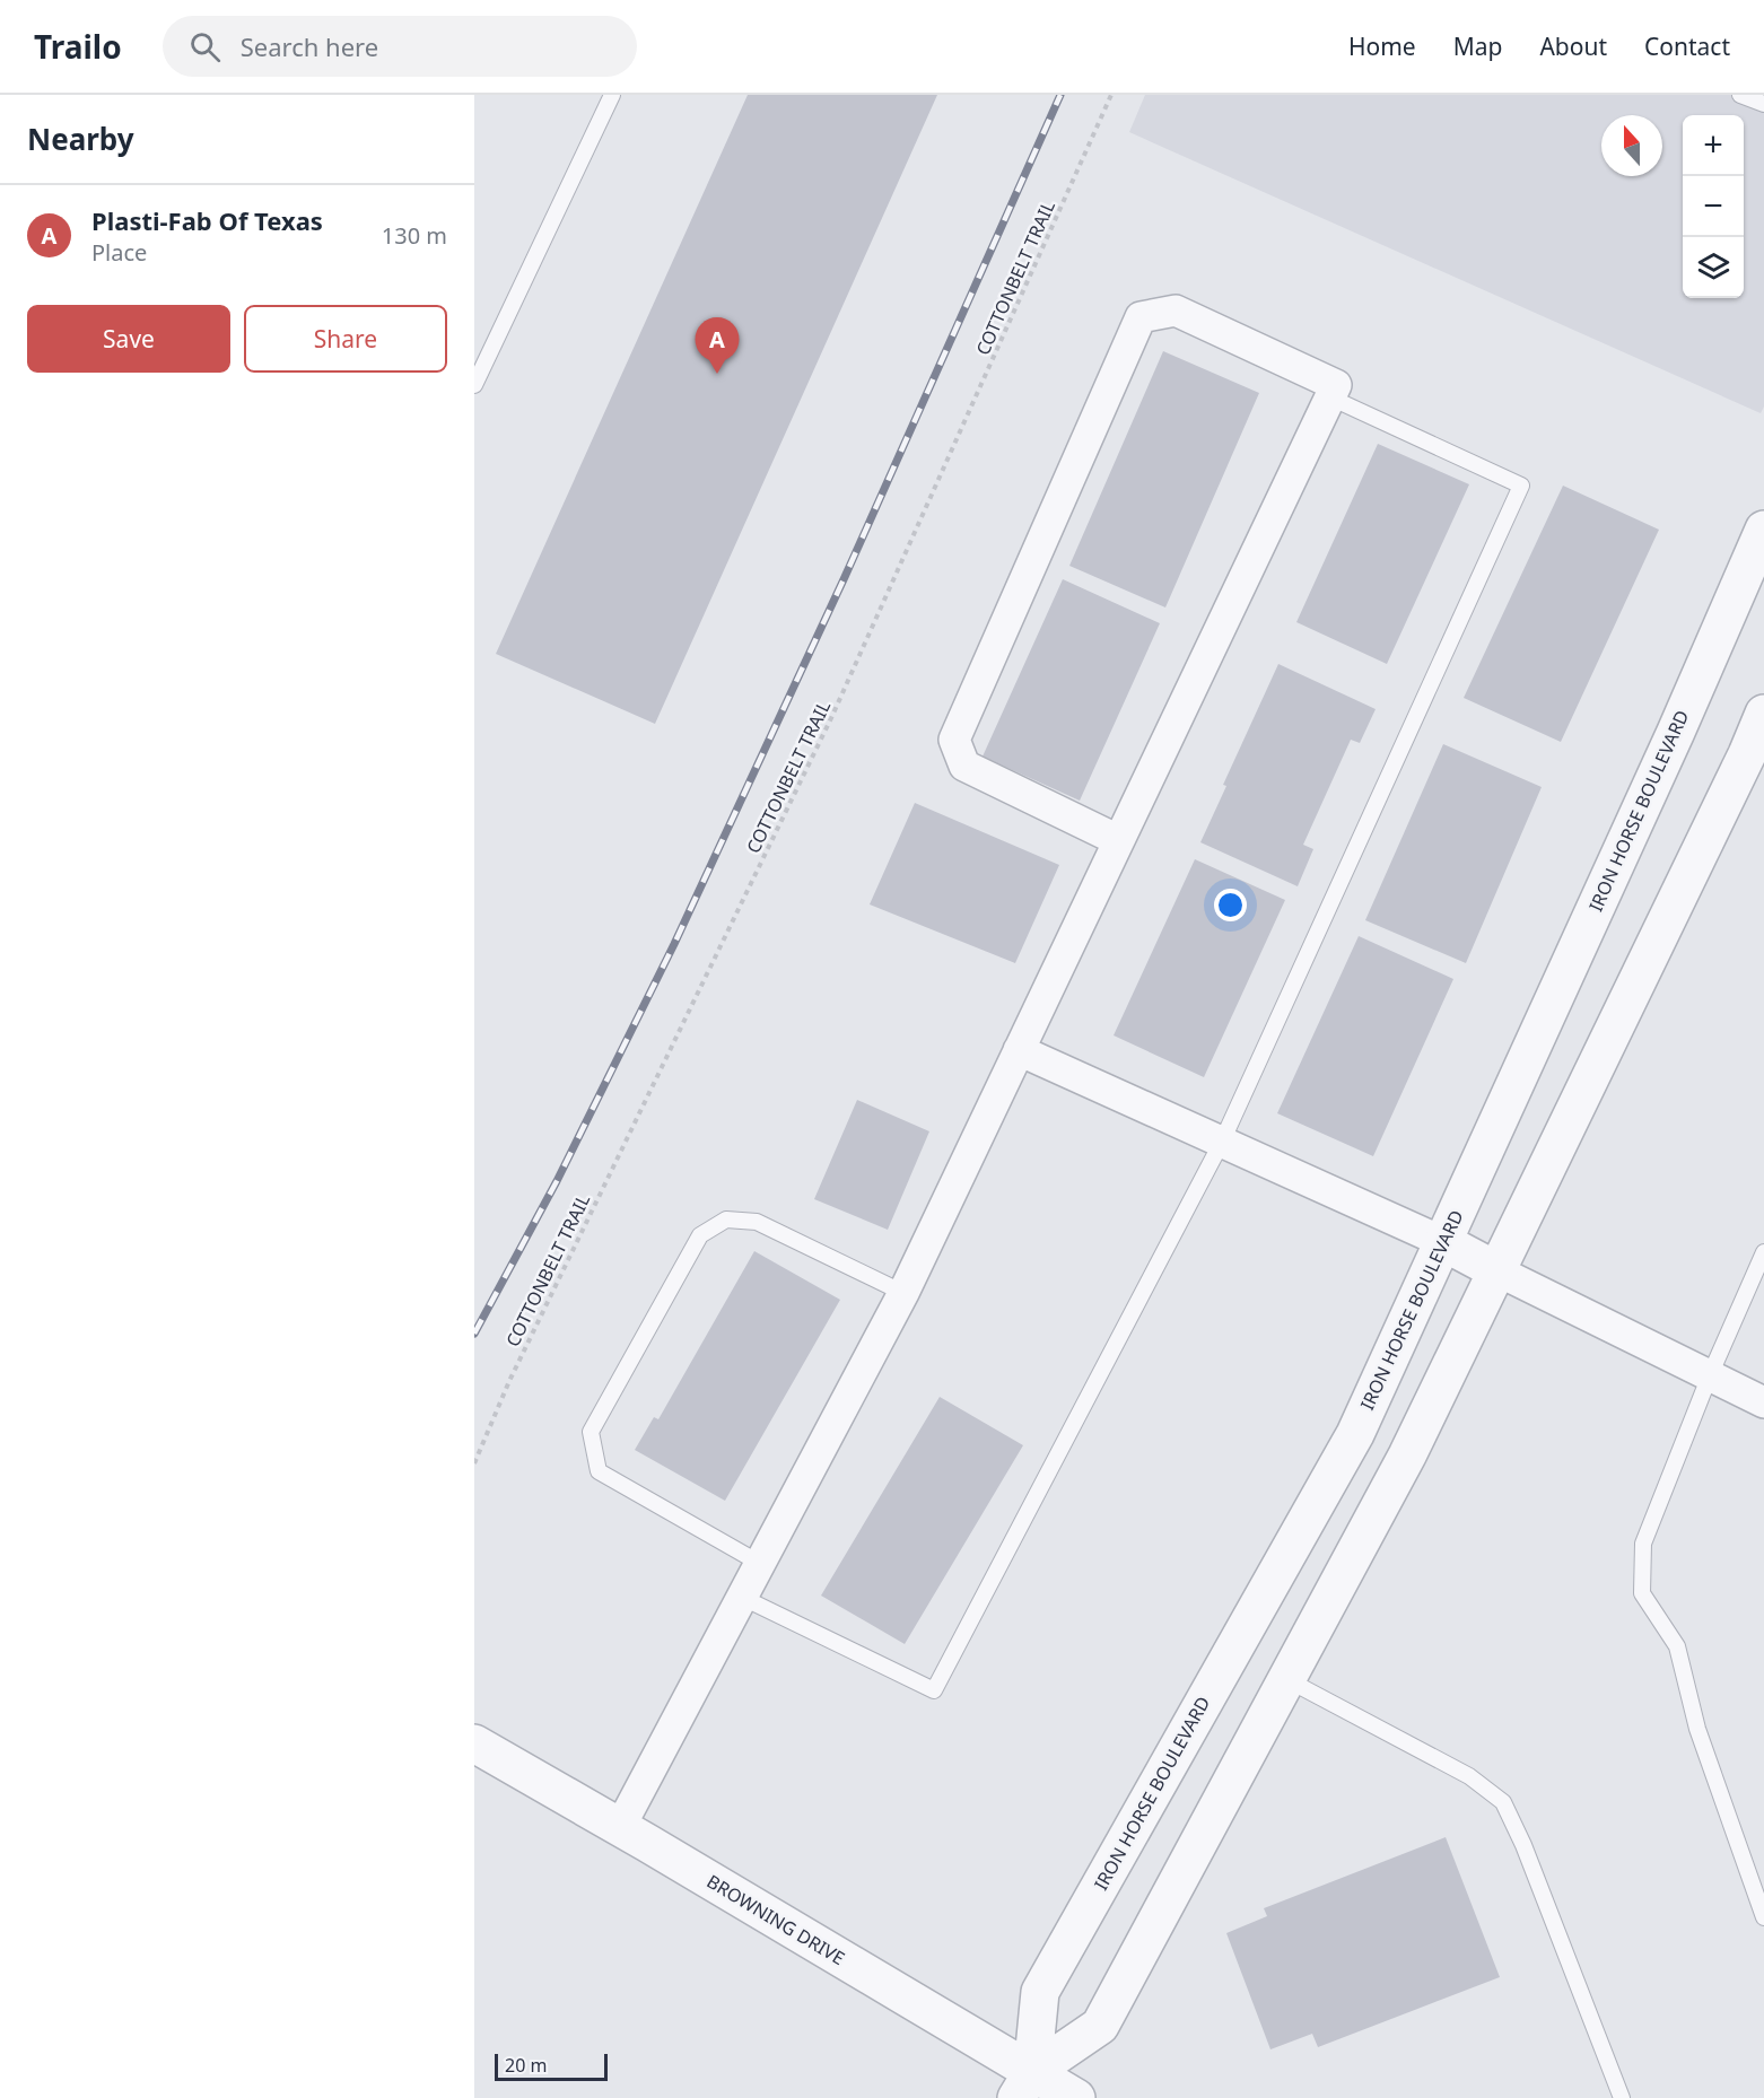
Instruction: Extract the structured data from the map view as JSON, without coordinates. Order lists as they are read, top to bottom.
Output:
{
  "streets": {
    "street": ["IRON HORSE BOULEVARD", "BROWNING DRIVE"],
    "path": ["COTTONBELT TRAIL"]
  },
  "crossings": [
    ["IRON HORSE BOULEVARD", "BROWNING DRIVE"]
  ],
  "scale_bar": "20 m",
  "north": "top",
  "page": {
    "header": "Trailo",
    "search": "Search here",
    "nav": [
      "Home",
      "Map",
      "About",
      "Contact"
    ],
    "heading": "Nearby",
    "map_buttons": ["+", "−"],
    "list": [
      {
        "mark": "A",
        "name": "Plasti-Fab Of Texas",
        "note": "Place",
        "value": "130 m"
      }
    ],
    "buttons": ["Save", "Share"],
    "pins": "A",
    "scale": "20 m"
  }
}
